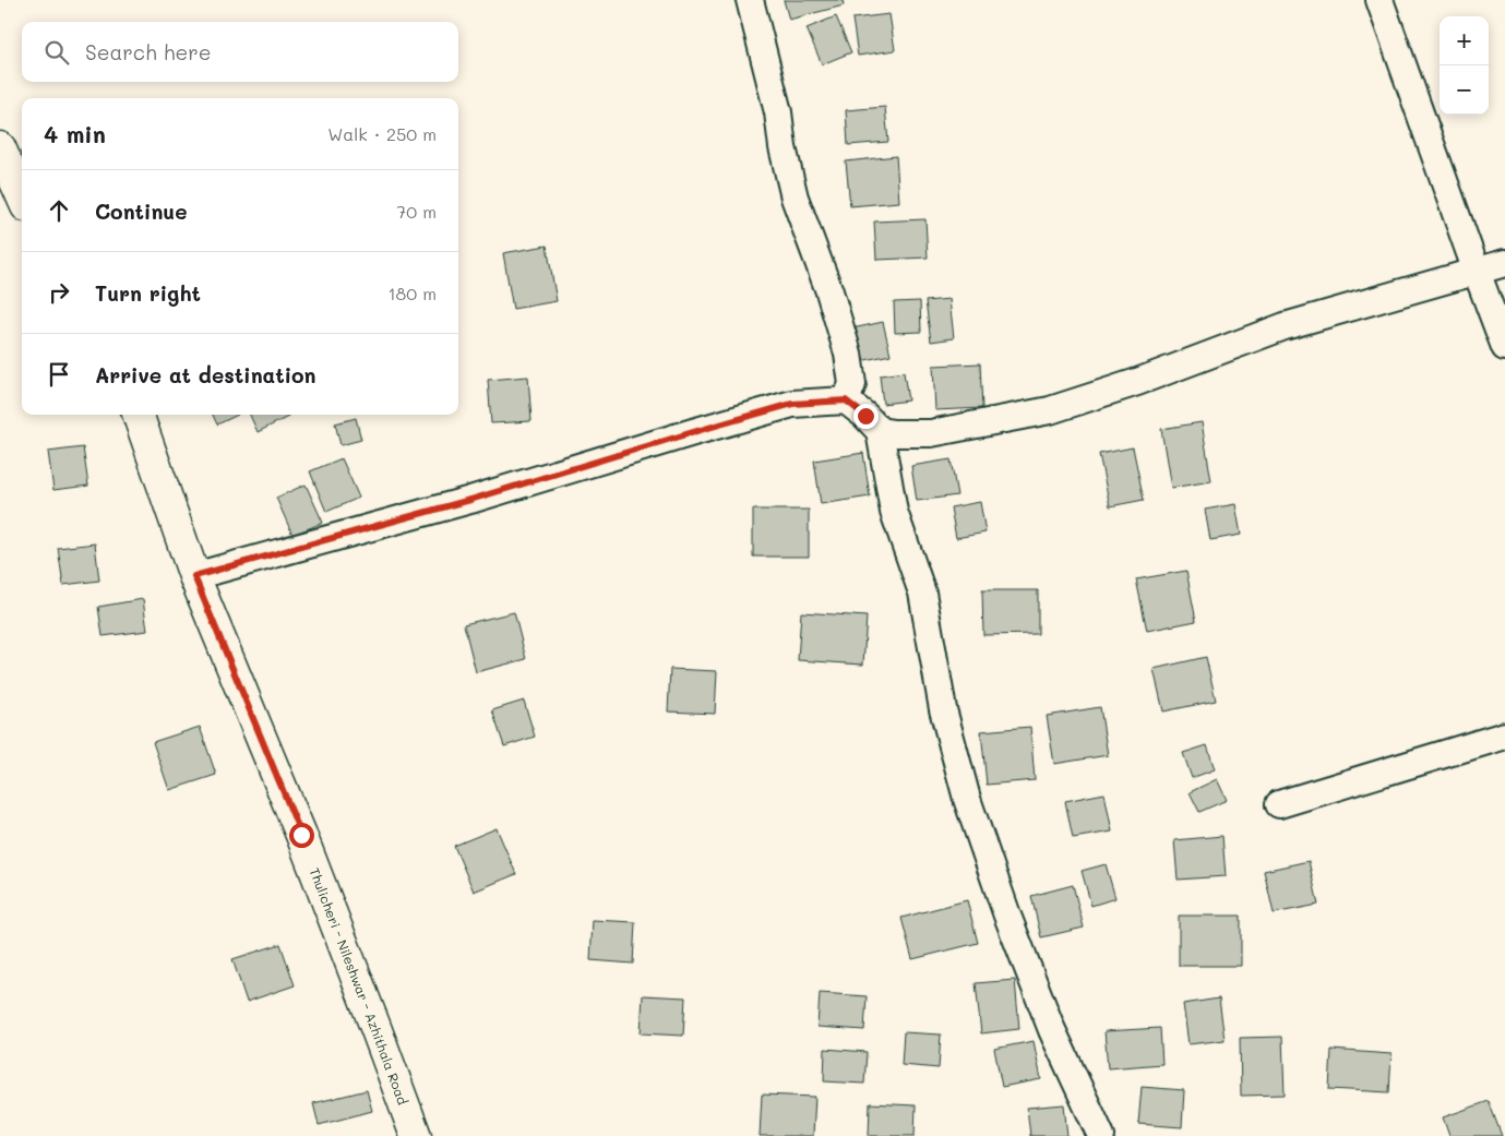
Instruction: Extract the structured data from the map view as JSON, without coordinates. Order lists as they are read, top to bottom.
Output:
{
  "streets": {
    "main road": ["Thulicheri - Nileshwar - Azhithala Road"]
  },
  "page": {
    "map_buttons": ["+", "−"],
    "search": "Search here",
    "heading": ["4 min", "Walk · 250 m"],
    "list": [
      ["Continue", "70 m"],
      ["Turn right", "180 m"],
      "Arrive at destination"
    ]
  }
}
